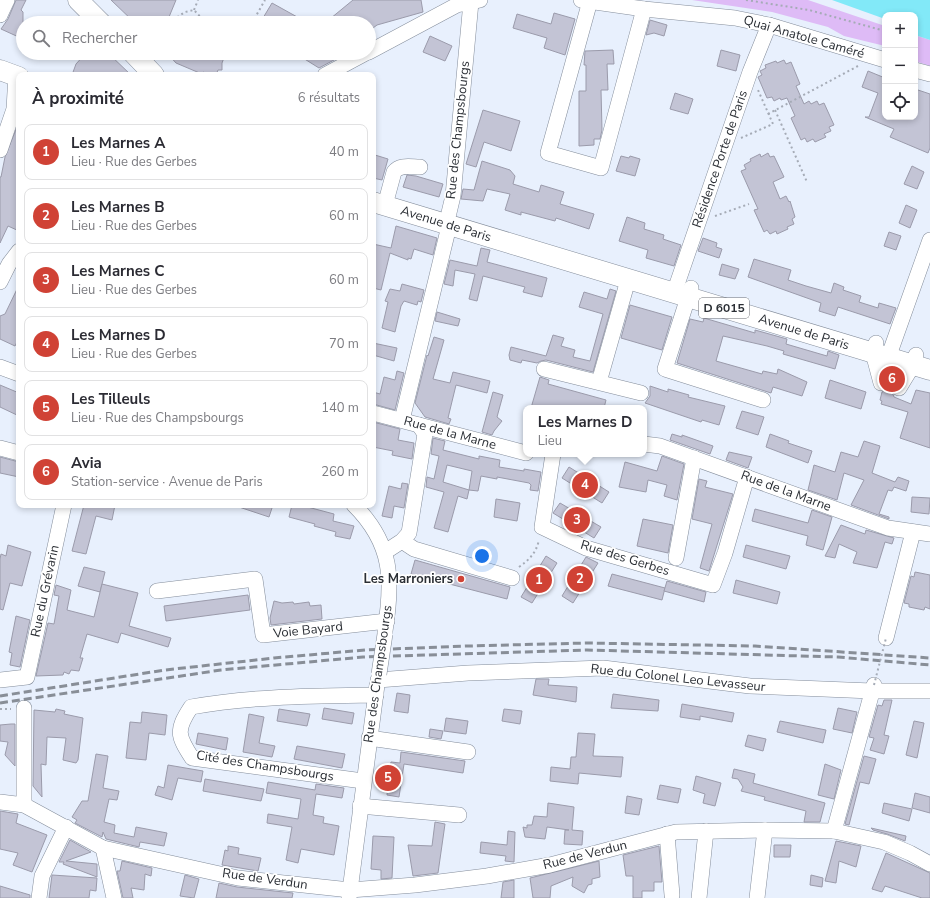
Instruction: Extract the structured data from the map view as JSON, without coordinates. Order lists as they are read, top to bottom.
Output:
{
  "streets": {
    "main road": ["Avenue de Paris", "D 6015"],
    "street": [
      "Quai Anatole Caméré",
      "Rue des Champsbourgs",
      "Résidence Porte de Paris",
      "Rue de la Marne",
      "Rue des Gerbes",
      "Rue du Grévarin",
      "Voie Bayard",
      "Rue du Colonel Leo Levasseur",
      "Cité des Champsbourgs",
      "Rue de Verdun"
    ]
  },
  "crossings": [
    ["Quai Anatole Caméré", "Résidence Porte de Paris"],
    ["Rue des Champsbourgs", "Avenue de Paris"],
    ["Rue des Champsbourgs", "Rue de la Marne"],
    ["Rue des Champsbourgs", "Voie Bayard"],
    ["Rue des Champsbourgs", "Rue du Colonel Leo Levasseur"],
    ["Rue des Champsbourgs", "Cité des Champsbourgs"],
    ["Rue des Champsbourgs", "Rue de Verdun"],
    ["Résidence Porte de Paris", "Avenue de Paris"],
    ["Rue de la Marne", "Rue des Gerbes"],
    ["Rue du Colonel Leo Levasseur", "Cité des Champsbourgs"]
  ],
  "places": ["Les Marroniers"],
  "page": {
    "map_buttons": ["+", "−"],
    "search": "Rechercher",
    "heading": ["À proximité", "6 résultats"],
    "list": [
      {
        "mark": "1",
        "name": "Les Marnes A",
        "note": "Lieu · Rue des Gerbes",
        "value": "40 m"
      },
      {
        "mark": "2",
        "name": "Les Marnes B",
        "note": "Lieu · Rue des Gerbes",
        "value": "60 m"
      },
      {
        "mark": "3",
        "name": "Les Marnes C",
        "note": "Lieu · Rue des Gerbes",
        "value": "60 m"
      },
      {
        "mark": "4",
        "name": "Les Marnes D",
        "note": "Lieu · Rue des Gerbes",
        "value": "70 m"
      },
      {
        "mark": "5",
        "name": "Les Tilleuls",
        "note": "Lieu · Rue des Champsbourgs",
        "value": "140 m"
      },
      {
        "mark": "6",
        "name": "Avia",
        "note": "Station-service · Avenue de Paris",
        "value": "260 m"
      }
    ],
    "pins": [
      "6",
      "4",
      "3",
      "2",
      "1",
      "5"
    ],
    "popup": ["Les Marnes D", "Lieu"]
  }
}
